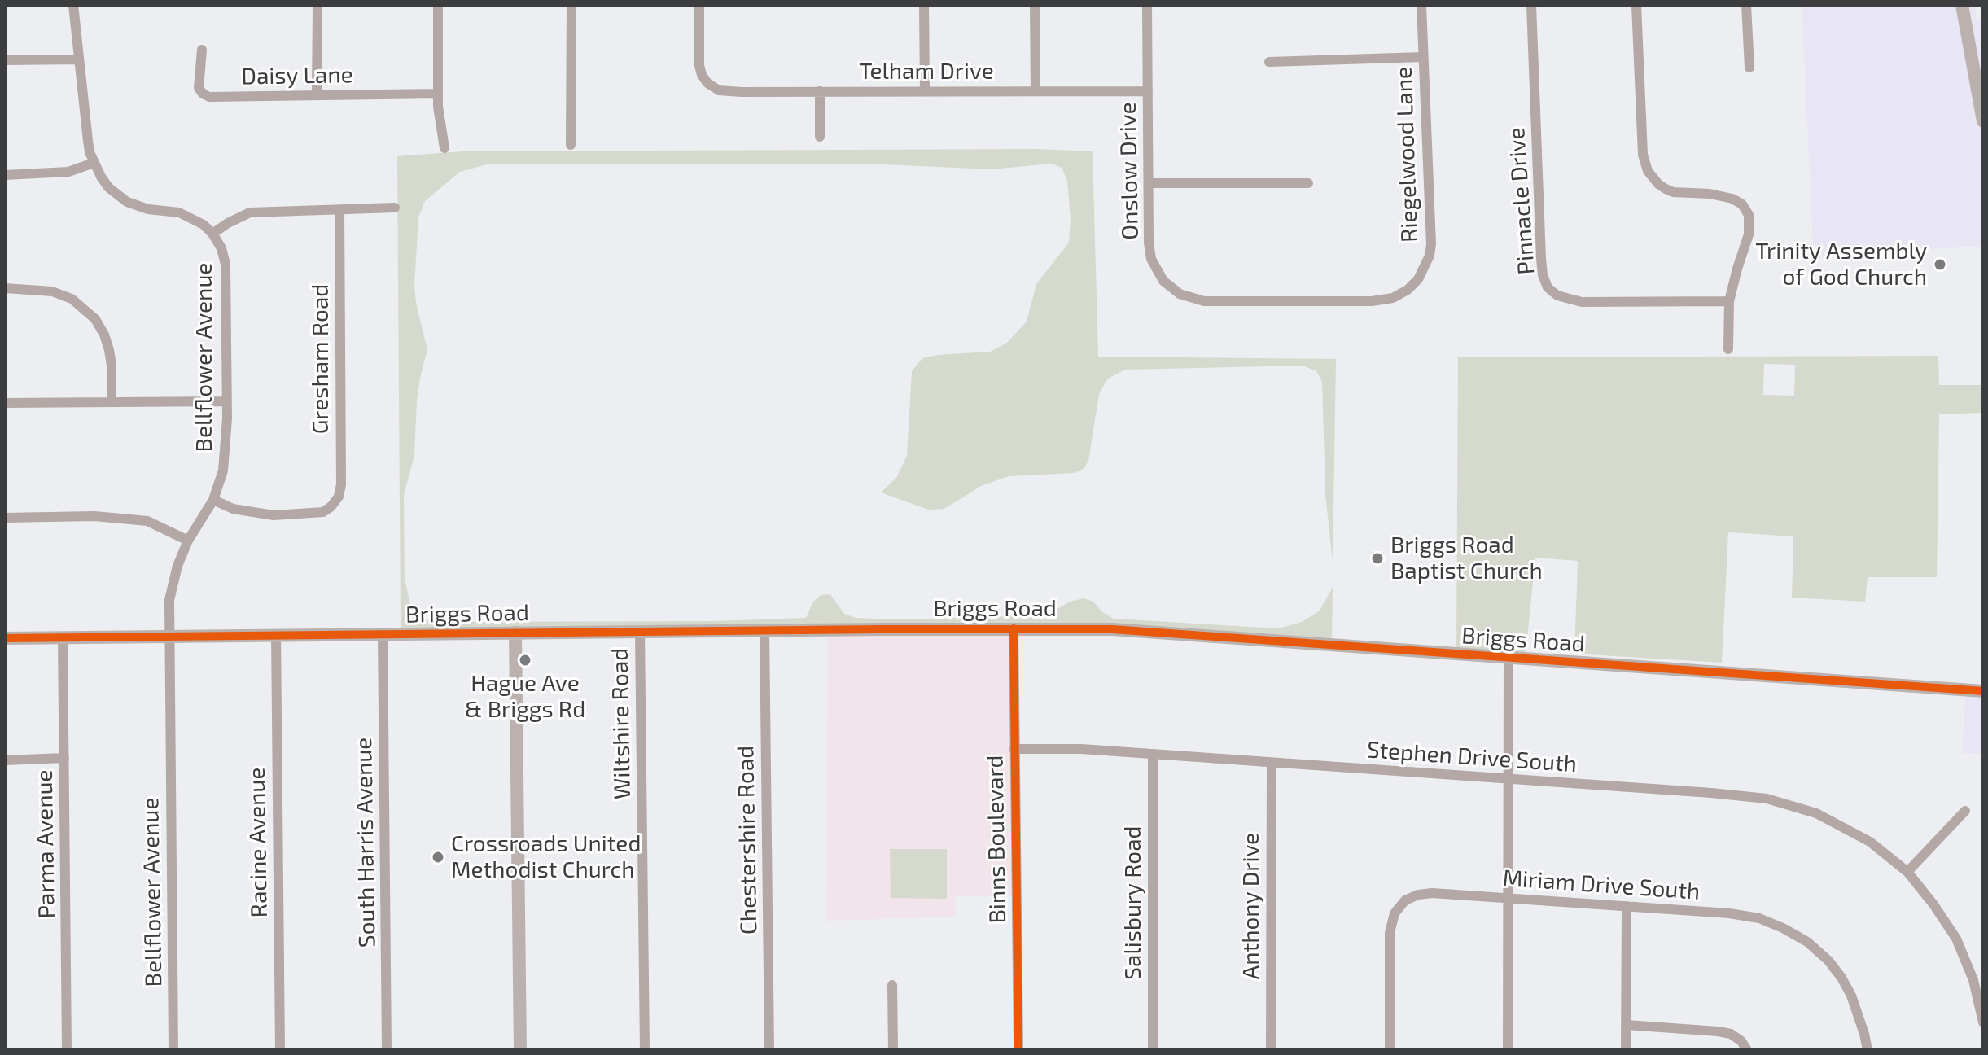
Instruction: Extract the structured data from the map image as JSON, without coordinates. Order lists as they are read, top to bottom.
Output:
{
  "streets": {
    "street": [
      "Telham Drive",
      "Daisy Lane",
      "Riegelwood Lane",
      "Onslow Drive",
      "Pinnacle Drive",
      "Bellflower Avenue",
      "Gresham Road",
      "Briggs Road",
      "Wiltshire Road",
      "Stephen Drive South",
      "Binns Boulevard",
      "Chestershire Road",
      "Racine Avenue",
      "South Harris Avenue",
      "Parma Avenue",
      "Miriam Drive South",
      "Salisbury Road",
      "Anthony Drive"
    ]
  },
  "crossings": [
    ["Telham Drive", "Onslow Drive"],
    ["Riegelwood Lane", "Onslow Drive"],
    ["Bellflower Avenue", "Gresham Road"],
    ["Bellflower Avenue", "Briggs Road"],
    ["Briggs Road", "Wiltshire Road"],
    ["Briggs Road", "Binns Boulevard"],
    ["Briggs Road", "Chestershire Road"],
    ["Briggs Road", "Racine Avenue"],
    ["Briggs Road", "South Harris Avenue"],
    ["Briggs Road", "Parma Avenue"],
    ["Stephen Drive South", "Binns Boulevard"],
    ["Stephen Drive South", "Salisbury Road"],
    ["Stephen Drive South", "Anthony Drive"]
  ],
  "places": [
    "Trinity Assembly of God Church",
    "Briggs Road Baptist Church",
    "Hague Ave & Briggs Rd",
    "Crossroads United Methodist Church"
  ]
}
